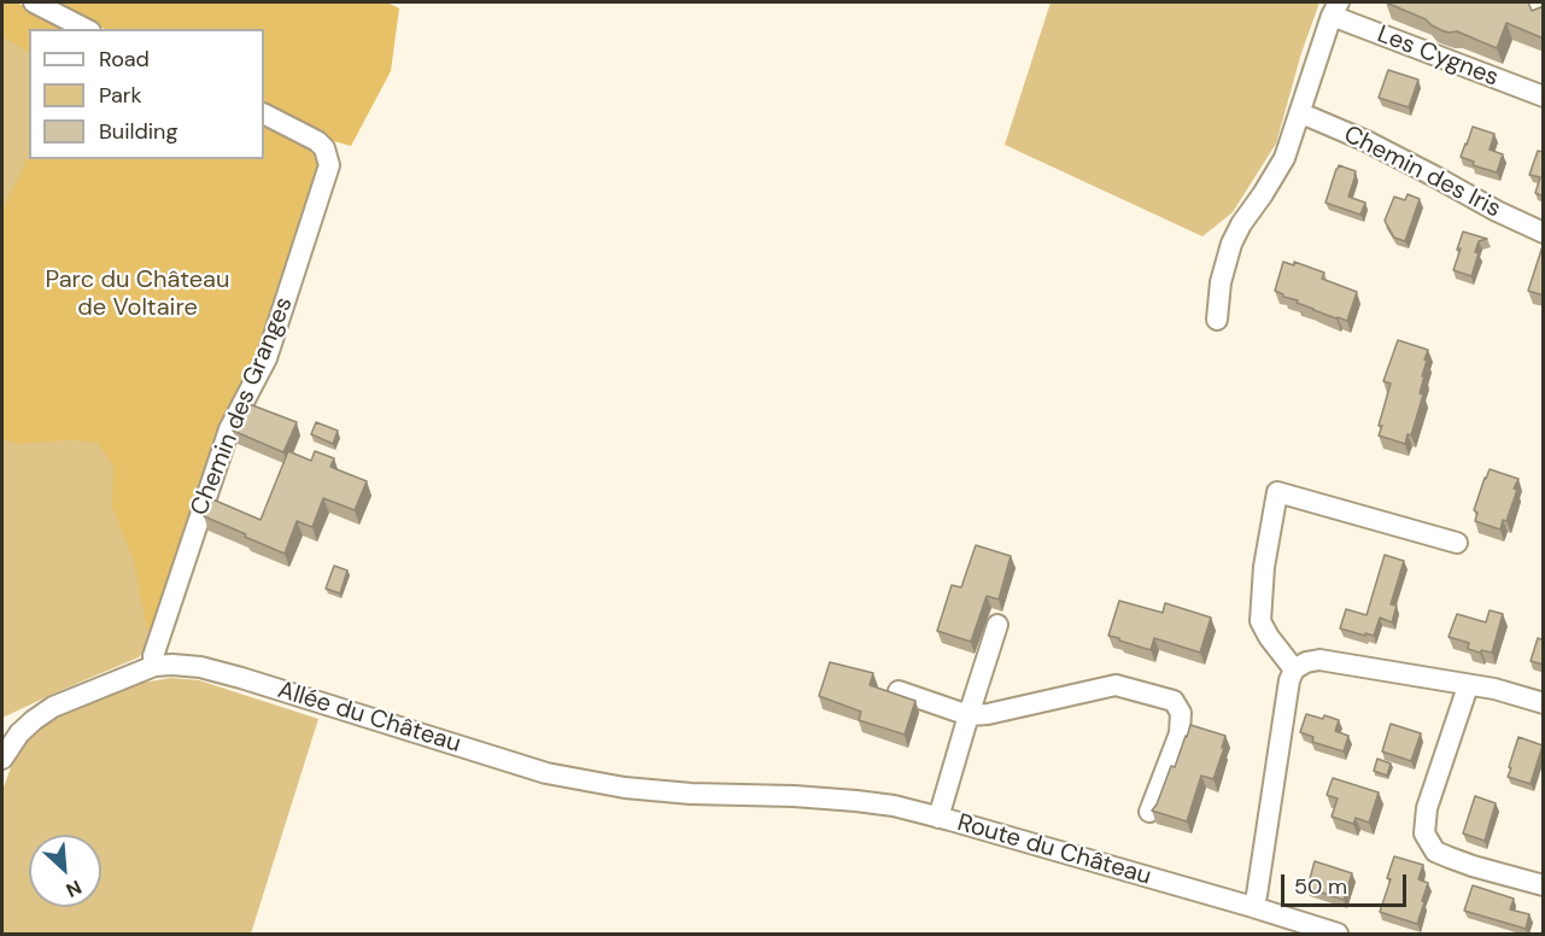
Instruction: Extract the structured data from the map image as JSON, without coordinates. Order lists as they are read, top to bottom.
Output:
{
  "streets": {
    "street": [
      "Les Cygnes",
      "Chemin des Iris",
      "Chemin des Granges",
      "Allée du Château",
      "Route du Château"
    ]
  },
  "crossings": [
    ["Chemin des Granges", "Allée du Château"],
    ["Allée du Château", "Route du Château"]
  ],
  "parks": ["Parc du Château de Voltaire"],
  "legend": ["Road", "Park", "Building"],
  "scale_bar": "50 m",
  "north": "bottom right"
}
